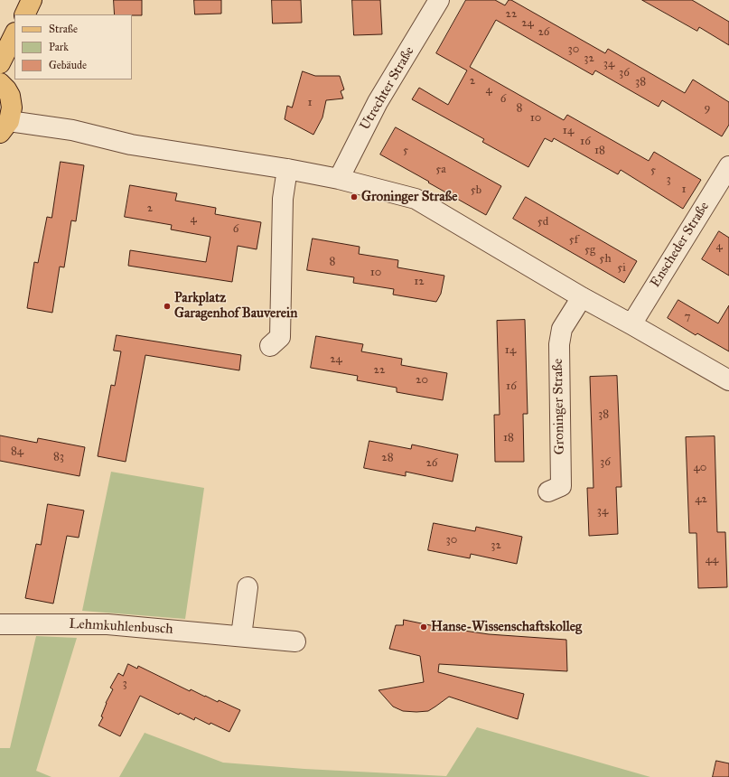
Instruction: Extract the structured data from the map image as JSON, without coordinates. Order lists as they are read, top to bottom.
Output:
{
  "streets": {
    "street": [
      "Utrechter Straße",
      "Enscheder Straße",
      "Groninger Straße",
      "Lehmkuhlenbusch"
    ]
  },
  "places": ["Groninger Straße", "Parkplatz Garagenhof Bauverein", "Hanse-Wissenschaftskolleg"],
  "house_numbers": [
    "22",
    "24",
    "26",
    "30",
    "32",
    "34",
    "36",
    "2",
    "38",
    "4",
    "6",
    "1",
    "8",
    "9",
    "10",
    "14",
    "16",
    "5",
    "18",
    "5a",
    "5",
    "3",
    "1",
    "5b",
    "2",
    "4",
    "5d",
    "6",
    "5f",
    "4",
    "5g",
    "5h",
    "8",
    "5i",
    "10",
    "12",
    "7",
    "14",
    "24",
    "22",
    "20",
    "16",
    "38",
    "18",
    "84",
    "83",
    "28",
    "36",
    "26",
    "40",
    "42",
    "34",
    "30",
    "32",
    "44",
    "3"
  ],
  "legend": ["Straße", "Park", "Gebäude"]
}
